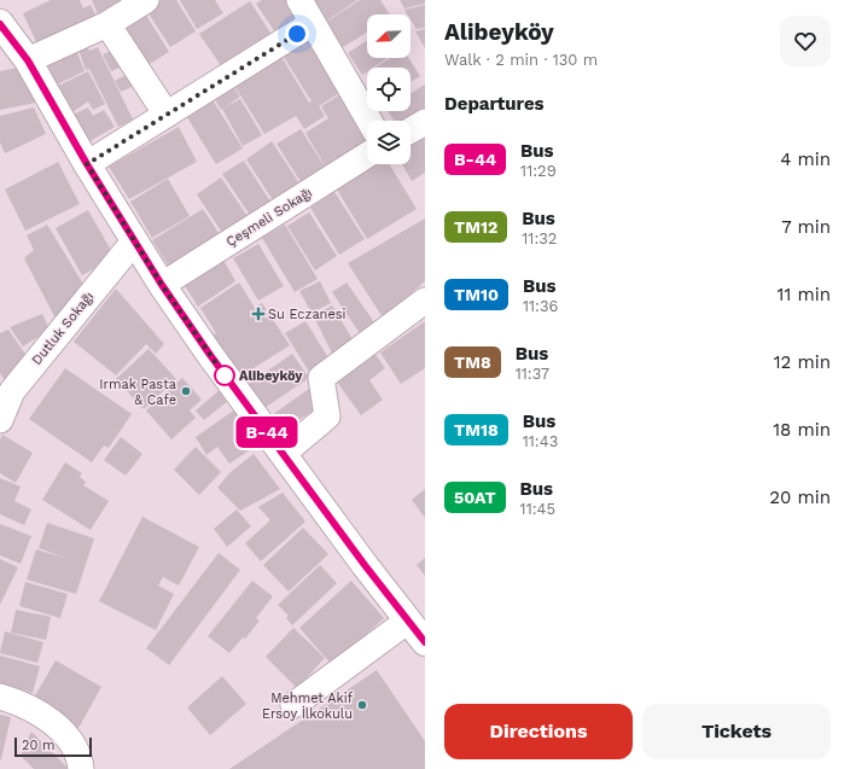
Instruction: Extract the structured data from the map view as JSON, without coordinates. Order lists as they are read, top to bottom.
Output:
{
  "streets": {
    "street": ["Çeşmeli Sokağı", "Dutluk Sokağı"]
  },
  "places": {
    "health": ["Su Eczanesi"],
    "other": ["Alibeyköy", "Irmak Pasta & Cafe", "Mehmet Akif Ersoy İlkokulu"]
  },
  "lines": ["bus line B-44"],
  "scale_bar": "20 m",
  "north": "bottom left",
  "page": {
    "on_map": "B-44",
    "heading": [
      ["Alibeyköy", "Walk · 2 min · 130 m"],
      "Departures"
    ],
    "list": [
      {
        "mark": "B-44",
        "name": "Bus",
        "note": "11:29",
        "value": "4 min"
      },
      {
        "mark": "TM12",
        "name": "Bus",
        "note": "11:32",
        "value": "7 min"
      },
      {
        "mark": "TM10",
        "name": "Bus",
        "note": "11:36",
        "value": "11 min"
      },
      {
        "mark": "TM8",
        "name": "Bus",
        "note": "11:37",
        "value": "12 min"
      },
      {
        "mark": "TM18",
        "name": "Bus",
        "note": "11:43",
        "value": "18 min"
      },
      {
        "mark": "50AT",
        "name": "Bus",
        "note": "11:45",
        "value": "20 min"
      }
    ],
    "buttons": ["Directions", "Tickets"],
    "scale": "20 m"
  }
}
